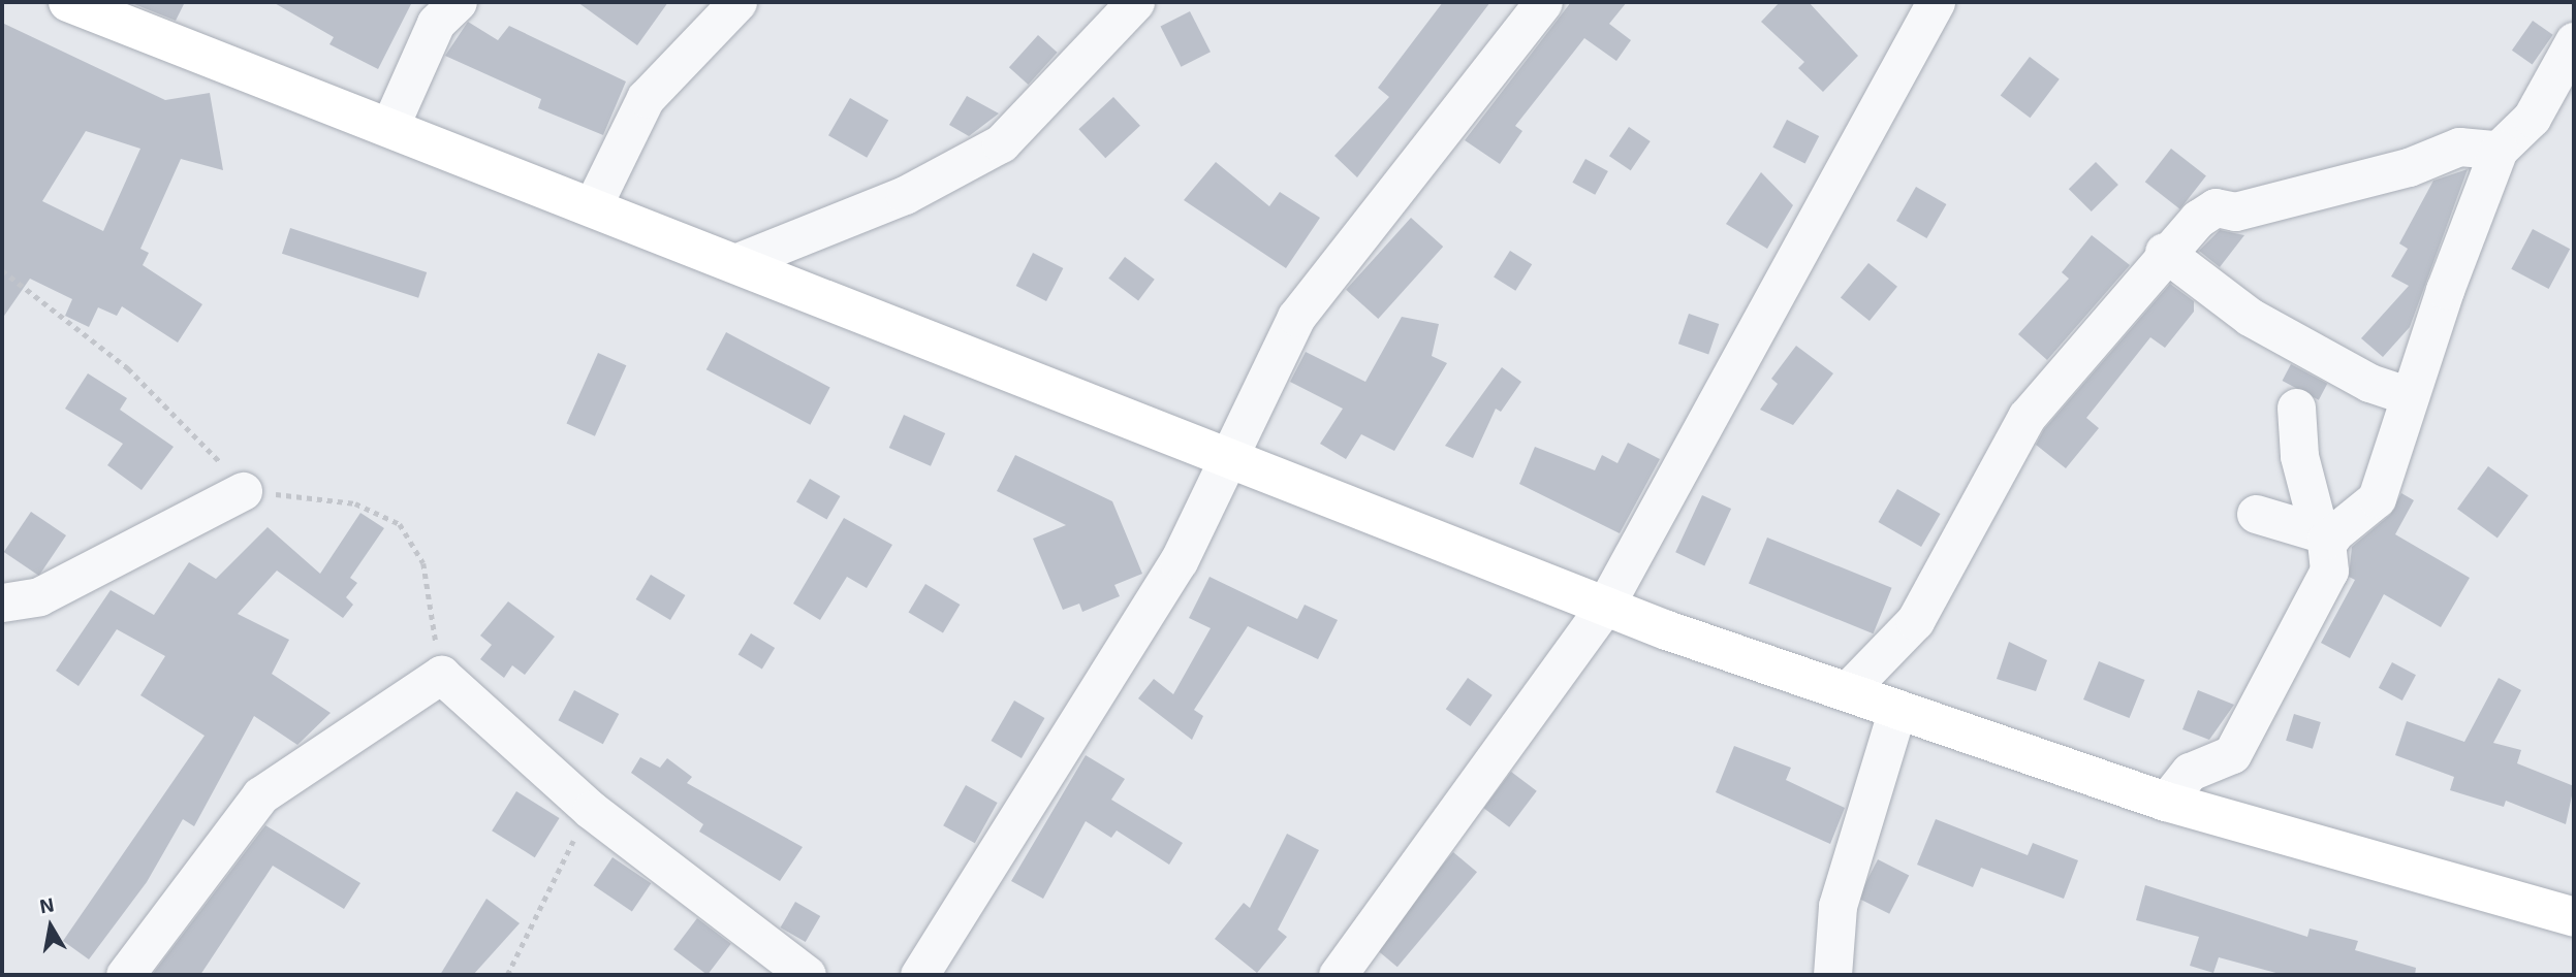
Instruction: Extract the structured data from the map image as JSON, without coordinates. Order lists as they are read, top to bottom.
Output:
{
  "north": "top"
}
